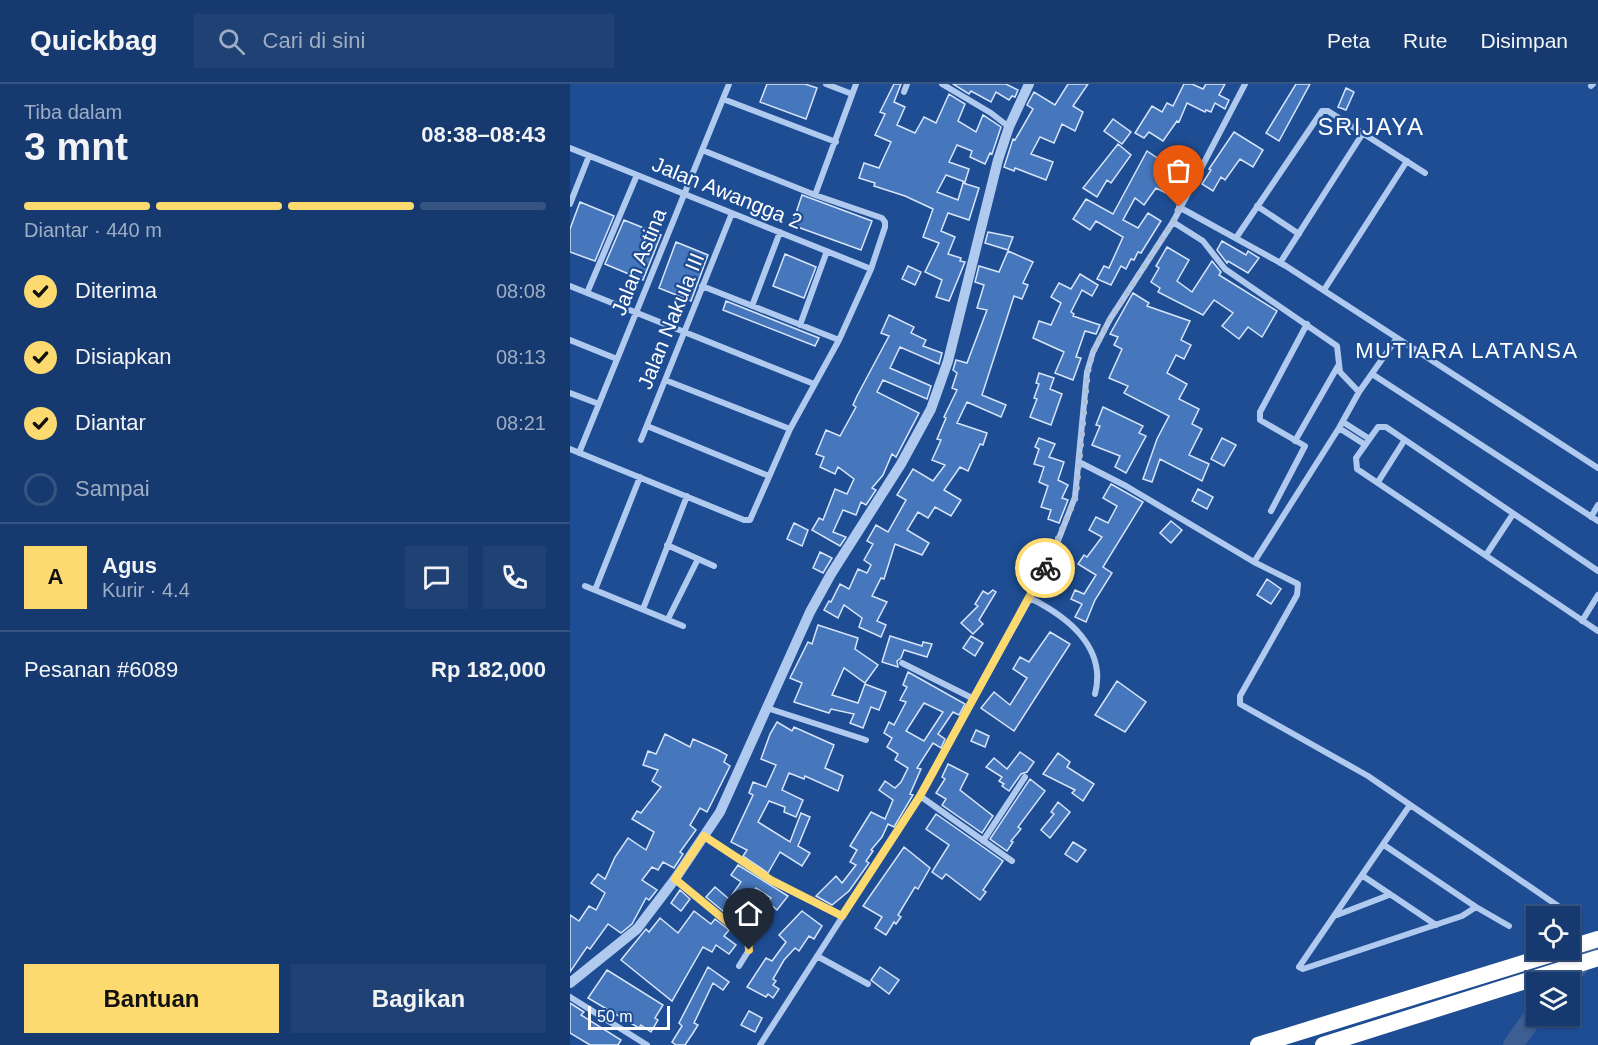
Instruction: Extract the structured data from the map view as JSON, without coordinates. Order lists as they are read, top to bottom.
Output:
{
  "streets": {
    "street": ["Jalan Awangga 2", "Jalan Astina", "Jalan Nakula III"]
  },
  "crossings": [
    ["Jalan Awangga 2", "Jalan Astina"],
    ["Jalan Awangga 2", "Jalan Nakula III"]
  ],
  "districts": ["SRIJAYA", "MUTIARA LATANSA"],
  "scale_bar": "50 m",
  "page": {
    "header": "Quickbag",
    "search": "Cari di sini",
    "nav": ["Peta", "Rute", "Disimpan"],
    "heading": ["3 mnt", "Tiba dalam", "08:38–08:43"],
    "panel": [
      "Agus",
      "Kurir · 4.4",
      "Pesanan #6089",
      "Rp 182,000"
    ],
    "bar": "Diantar · 440 m",
    "list": [
      ["Diterima", "08:08"],
      ["Disiapkan", "08:13"],
      ["Diantar", "08:21"],
      "Sampai"
    ],
    "round": "A",
    "buttons": ["Bantuan", "Bagikan"],
    "scale": "50 m"
  }
}
